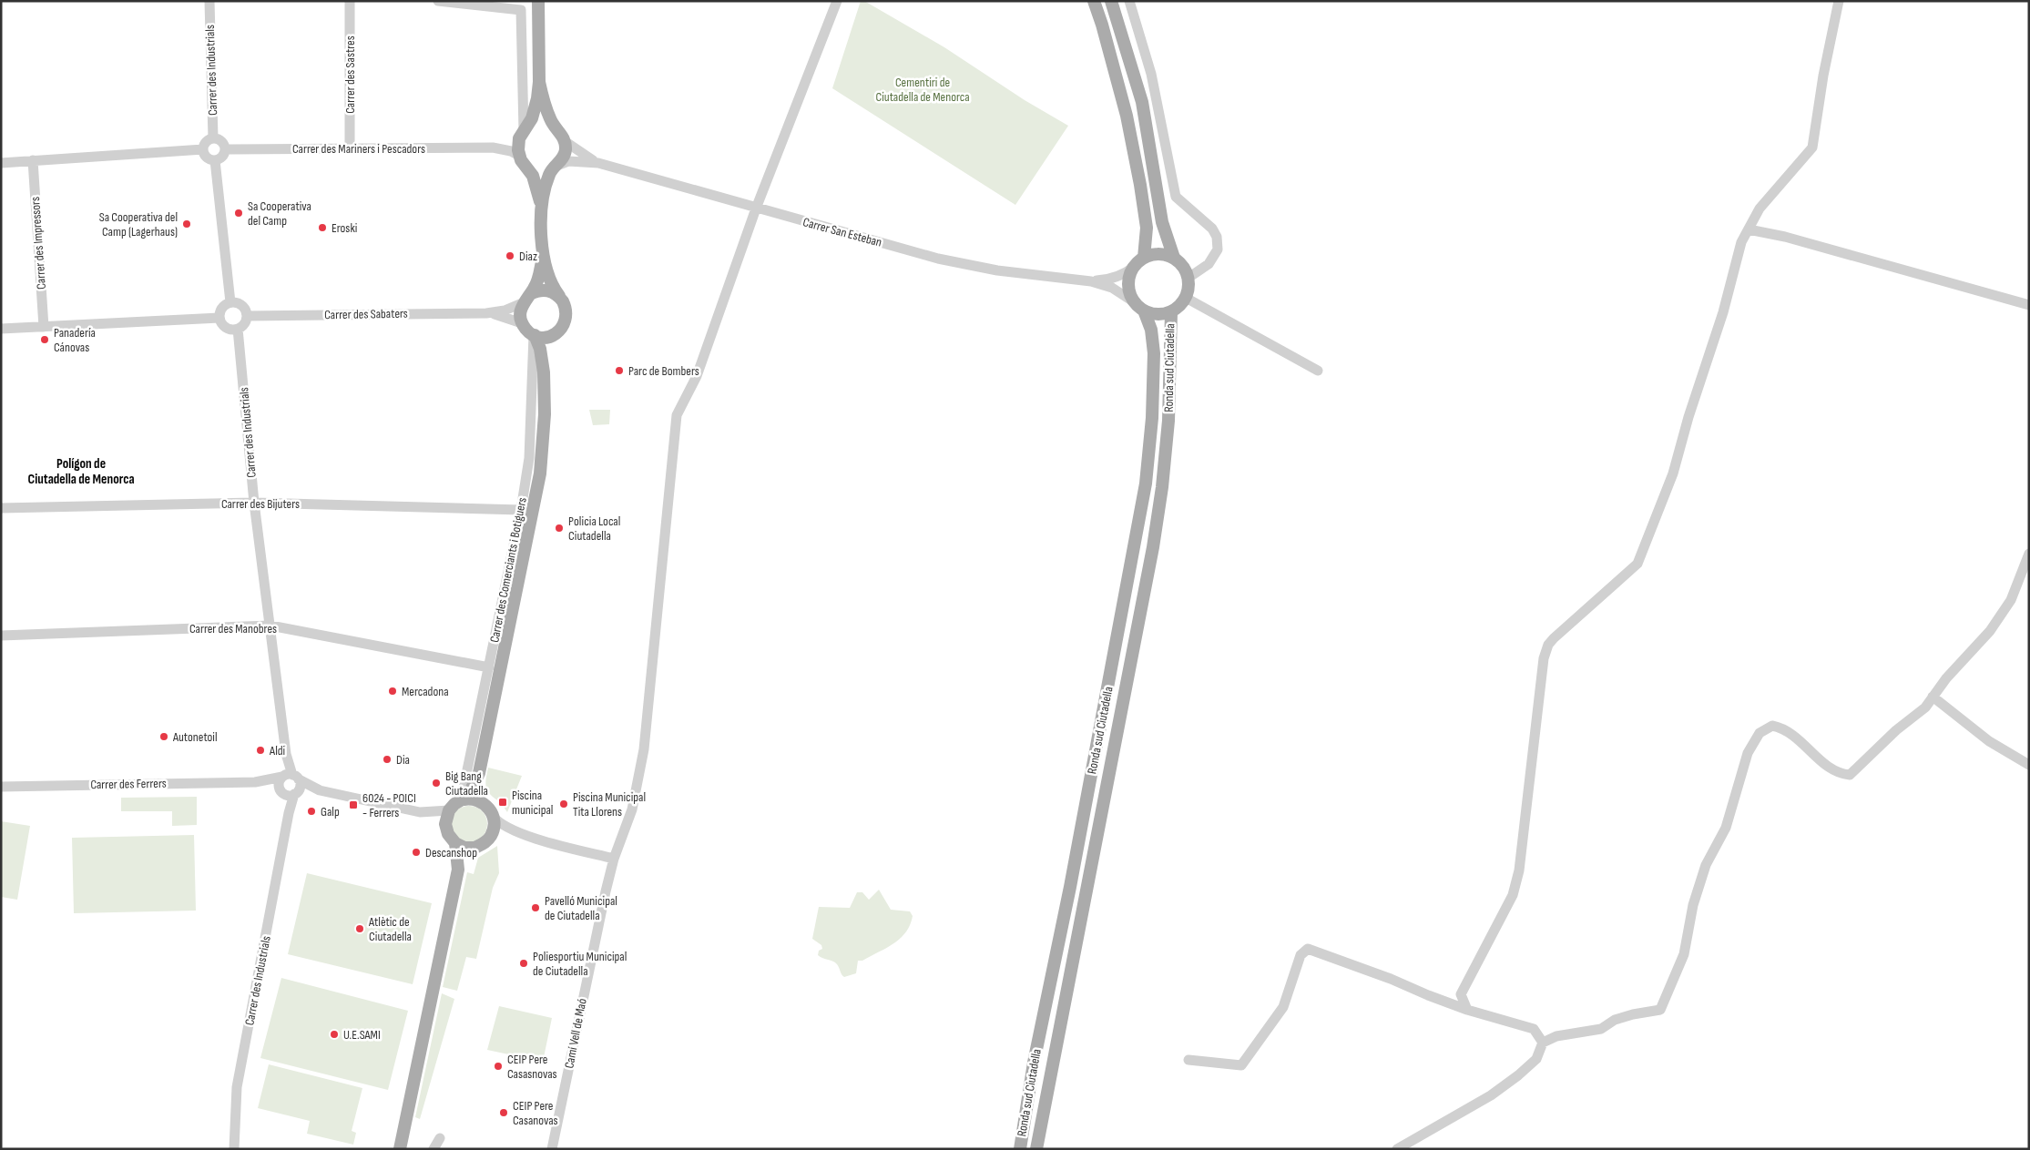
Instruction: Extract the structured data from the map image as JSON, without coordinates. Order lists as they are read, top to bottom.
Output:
{
  "streets": {
    "main road": ["Ronda sud Ciutadella"],
    "street": [
      "Carrer des Industrials",
      "Carrer des Sastres",
      "Carrer des Mariners i Pescadors",
      "Carrer San Esteban",
      "Carrer des Impressors",
      "Carrer des Sabaters",
      "Carrer des Bijuters",
      "Carrer des Comerciants i Botiguers",
      "Carrer des Manobres",
      "Carrer des Ferrers",
      "Camí Vell de Maó"
    ]
  },
  "crossings": [
    ["Carrer des Industrials", "Carrer des Mariners i Pescadors"],
    ["Carrer des Industrials", "Carrer des Sabaters"],
    ["Carrer des Industrials", "Carrer des Bijuters"],
    ["Carrer des Industrials", "Carrer des Manobres"],
    ["Carrer des Industrials", "Carrer des Ferrers"],
    ["Carrer des Sastres", "Carrer des Mariners i Pescadors"],
    ["Carrer des Mariners i Pescadors", "Carrer San Esteban"],
    ["Carrer San Esteban", "Ronda sud Ciutadella"],
    ["Carrer San Esteban", "Camí Vell de Maó"],
    ["Carrer des Sabaters", "Carrer des Comerciants i Botiguers"],
    ["Carrer des Bijuters", "Carrer des Comerciants i Botiguers"],
    ["Carrer des Comerciants i Botiguers", "Carrer des Manobres"],
    ["Carrer des Comerciants i Botiguers", "Carrer des Ferrers"]
  ],
  "districts": ["Polígon de Ciutadella de Menorca"],
  "parks": ["Cementiri de Ciutadella de Menorca"],
  "places": {
    "other": [
      "Sa Cooperativa del Camp",
      "Sa Cooperativa del Camp (Lagerhaus)",
      "Eroski",
      "Diaz",
      "Panadería Cánovas",
      "Parc de Bombers",
      "Policia Local Ciutadella",
      "Mercadona",
      "Autonetoil",
      "Aldi",
      "Dia",
      "Big Bang Ciutadella",
      "Piscina Municipal Tita Llorens",
      "Galp",
      "Descanshop",
      "Pavelló Municipal de Ciutadella",
      "Atlètic de Ciutadella",
      "Poliesportiu Municipal de Ciutadella",
      "U.E.SAMI",
      "CEIP Pere Casasnovas",
      "CEIP Pere Casanovas"
    ],
    "transit": ["Piscina municipal", "6024 - POICI - Ferrers"]
  }
}
